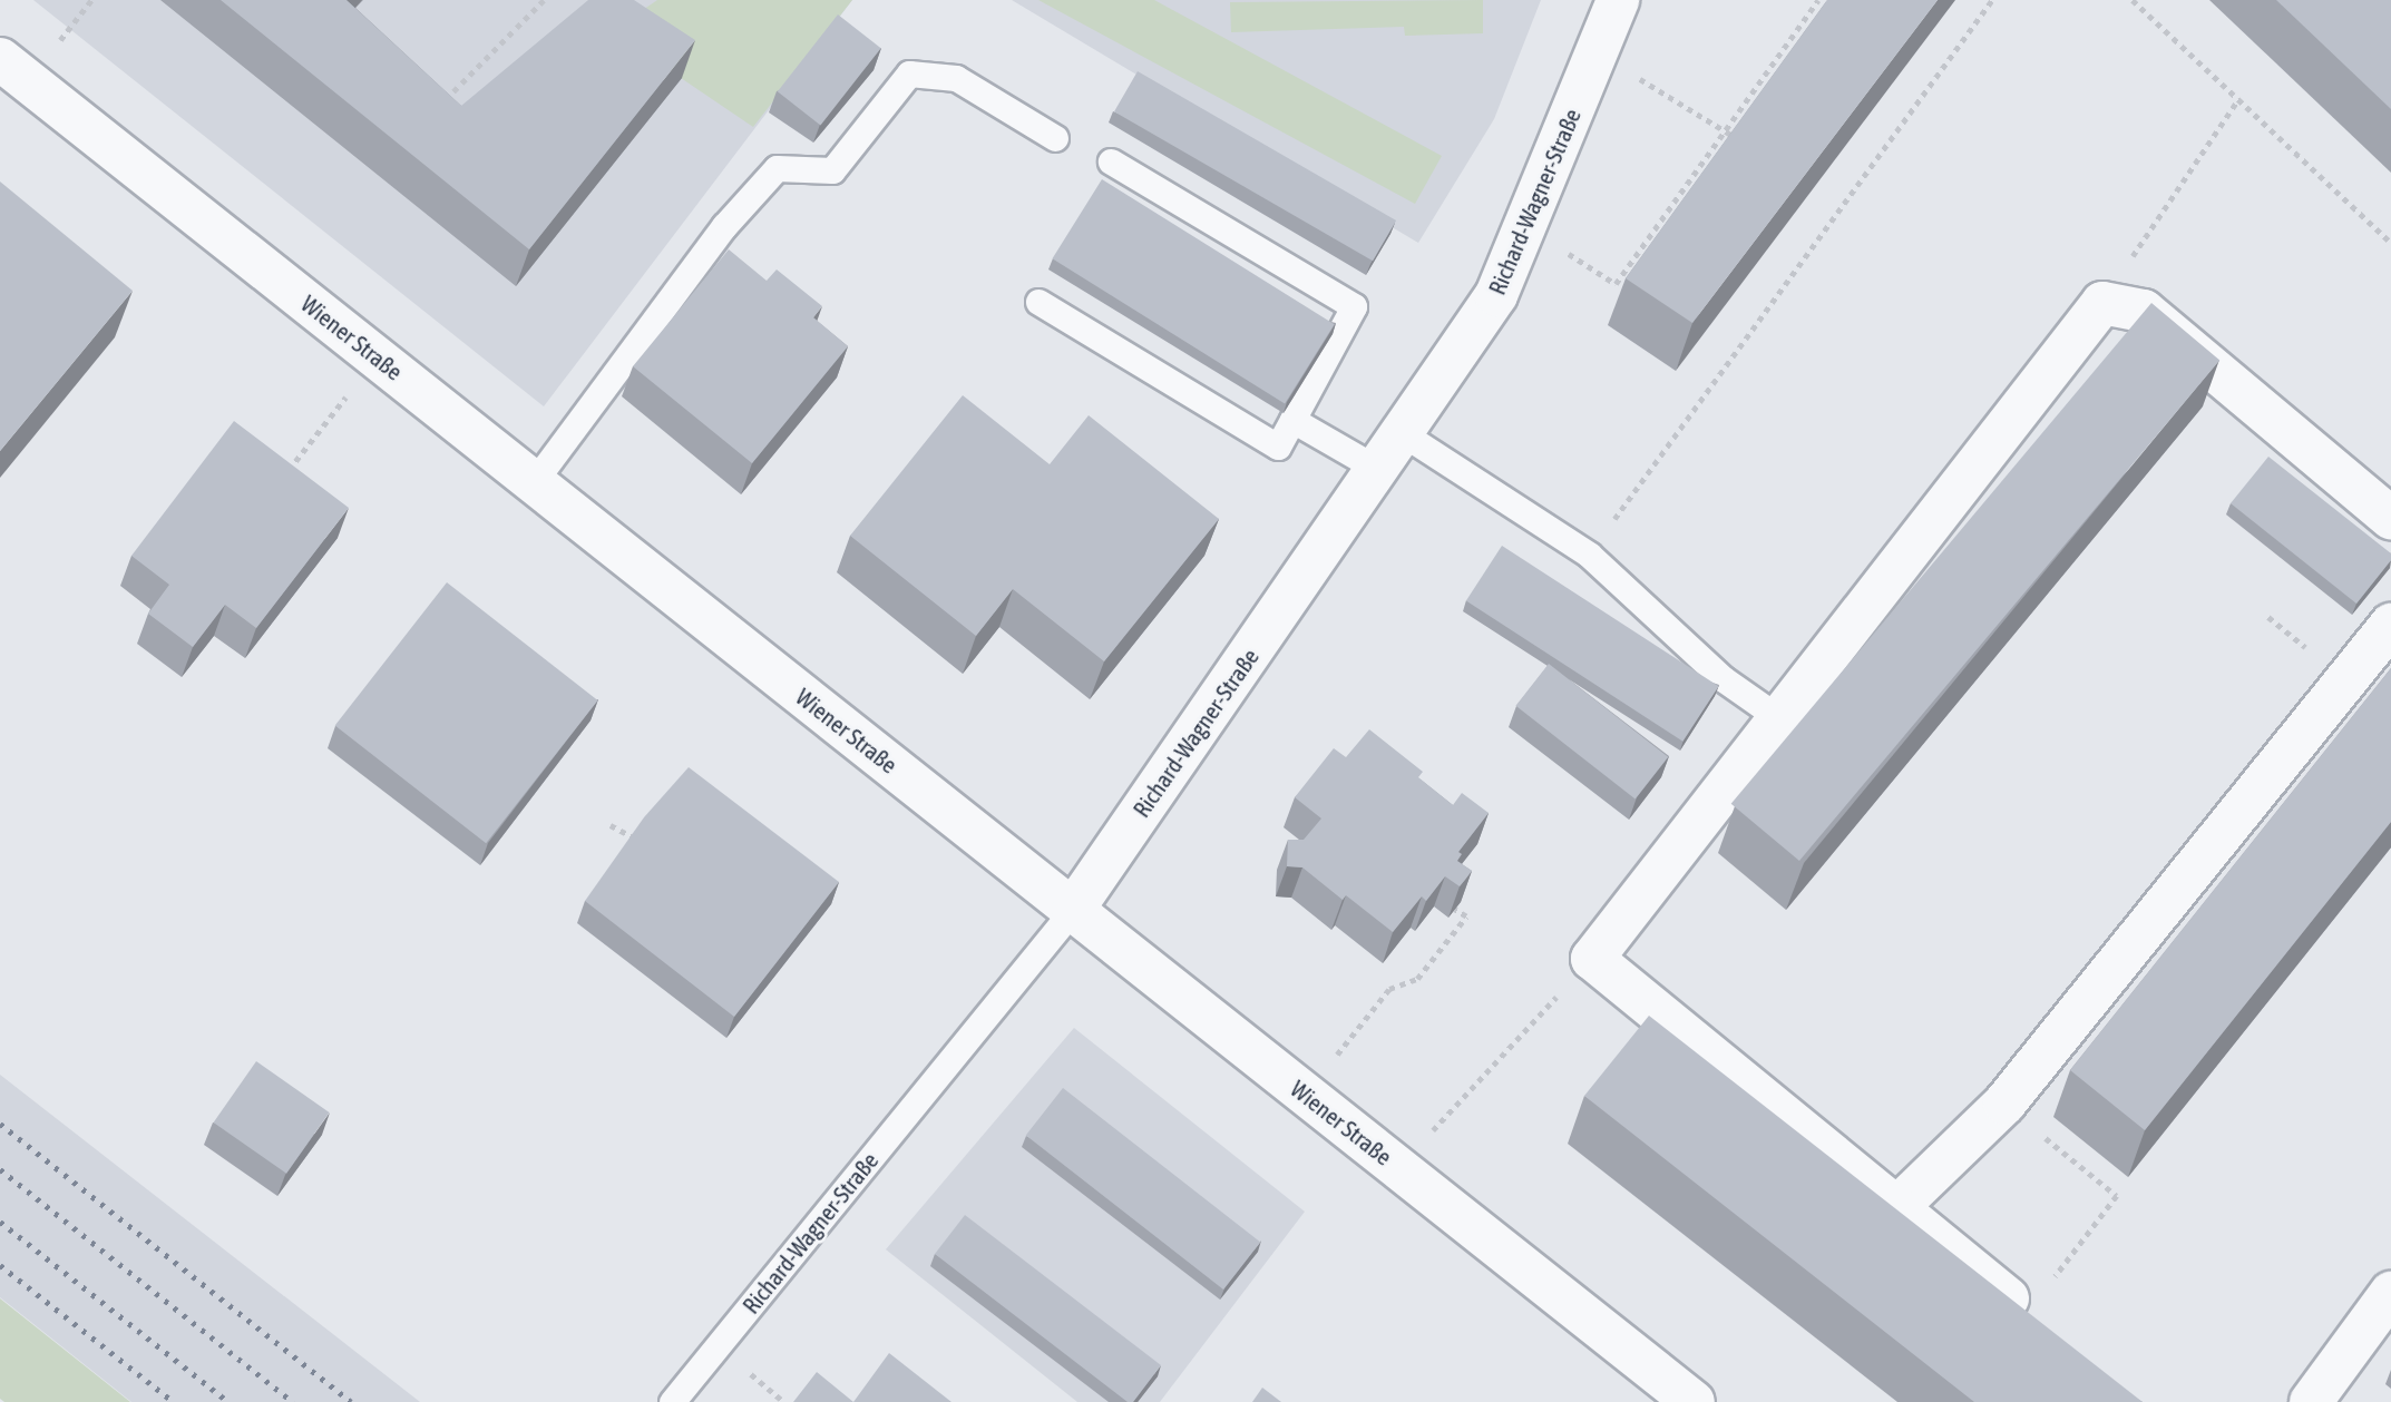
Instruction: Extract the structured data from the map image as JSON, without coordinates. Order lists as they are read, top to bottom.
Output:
{
  "streets": {
    "street": ["Richard-Wagner-Straße", "Wiener Straße"]
  },
  "crossings": [
    ["Richard-Wagner-Straße", "Wiener Straße"]
  ]
}
